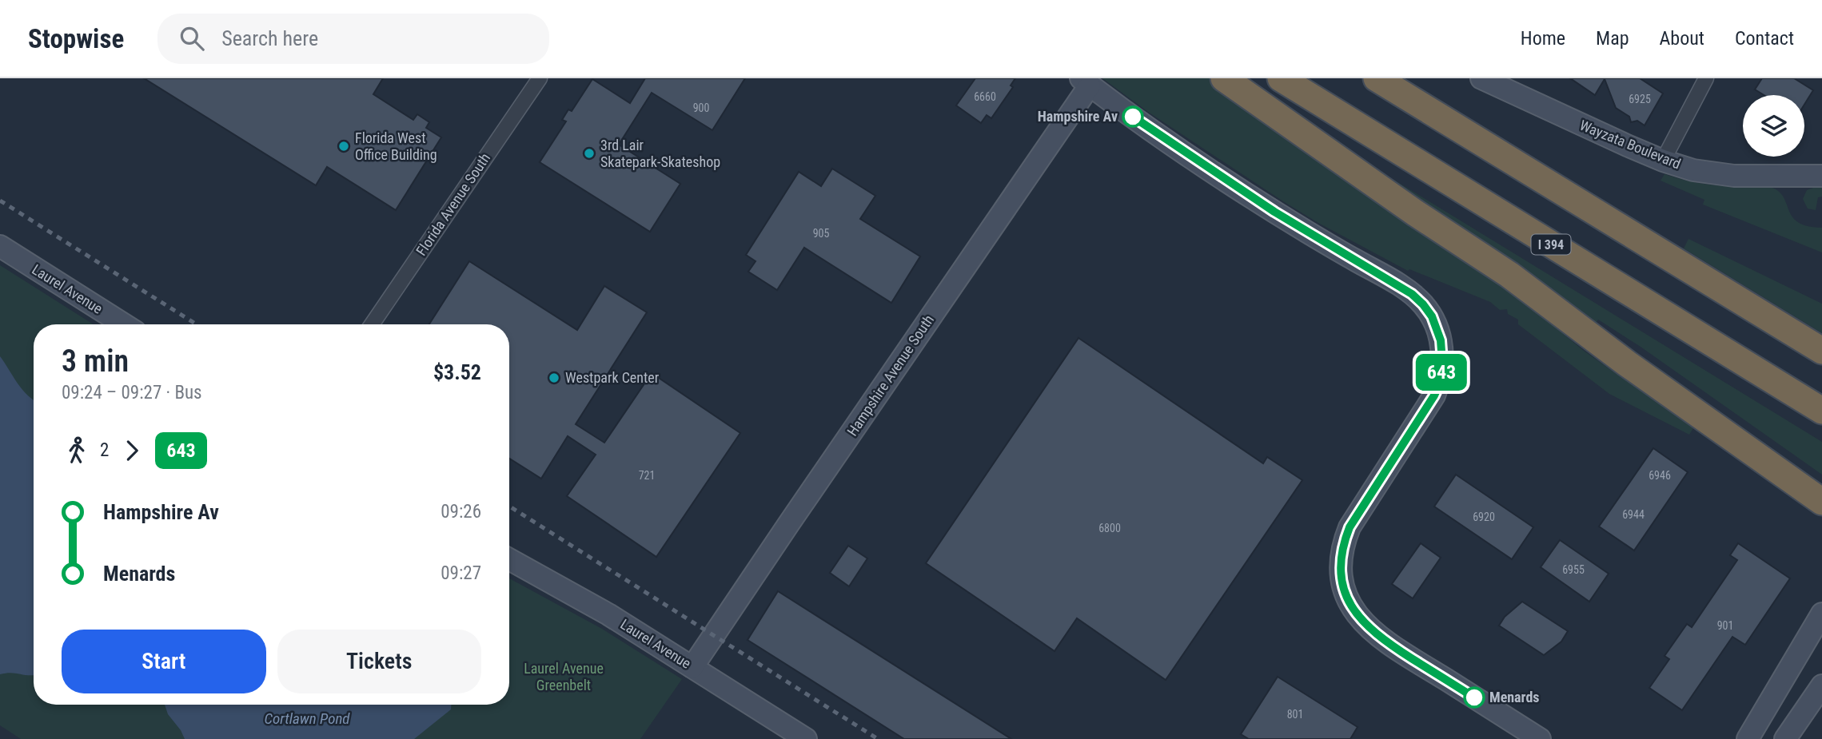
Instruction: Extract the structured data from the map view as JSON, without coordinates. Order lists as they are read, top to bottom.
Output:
{
  "streets": {
    "highway": ["I 394"],
    "street": [
      "Wayzata Boulevard",
      "Florida Avenue South",
      "Laurel Avenue",
      "Hampshire Avenue South"
    ]
  },
  "crossings": [
    ["Laurel Avenue", "Hampshire Avenue South"]
  ],
  "water": ["Cortlawn Pond"],
  "parks": ["Laurel Avenue Greenbelt"],
  "places": [
    "Hampshire Av",
    "Florida West Office Building",
    "3rd Lair Skatepark-Skateshop",
    "Westpark Center",
    "Menards"
  ],
  "lines": ["bus line 643"],
  "house_numbers": [
    "6660",
    "6925",
    "900",
    "905",
    "721",
    "6946",
    "6944",
    "6920",
    "6800",
    "6955",
    "901",
    "801"
  ],
  "page": {
    "header": "Stopwise",
    "search": "Search here",
    "nav": [
      "Home",
      "Map",
      "About",
      "Contact"
    ],
    "on_map": "643",
    "heading": ["3 min", "09:24 – 09:27 · Bus", "$3.52"],
    "legs": ["2", "643"],
    "list": [
      {
        "name": "Hampshire Av",
        "value": "09:26"
      },
      {
        "name": "Menards",
        "value": "09:27"
      }
    ],
    "buttons": ["Start", "Tickets"]
  }
}
